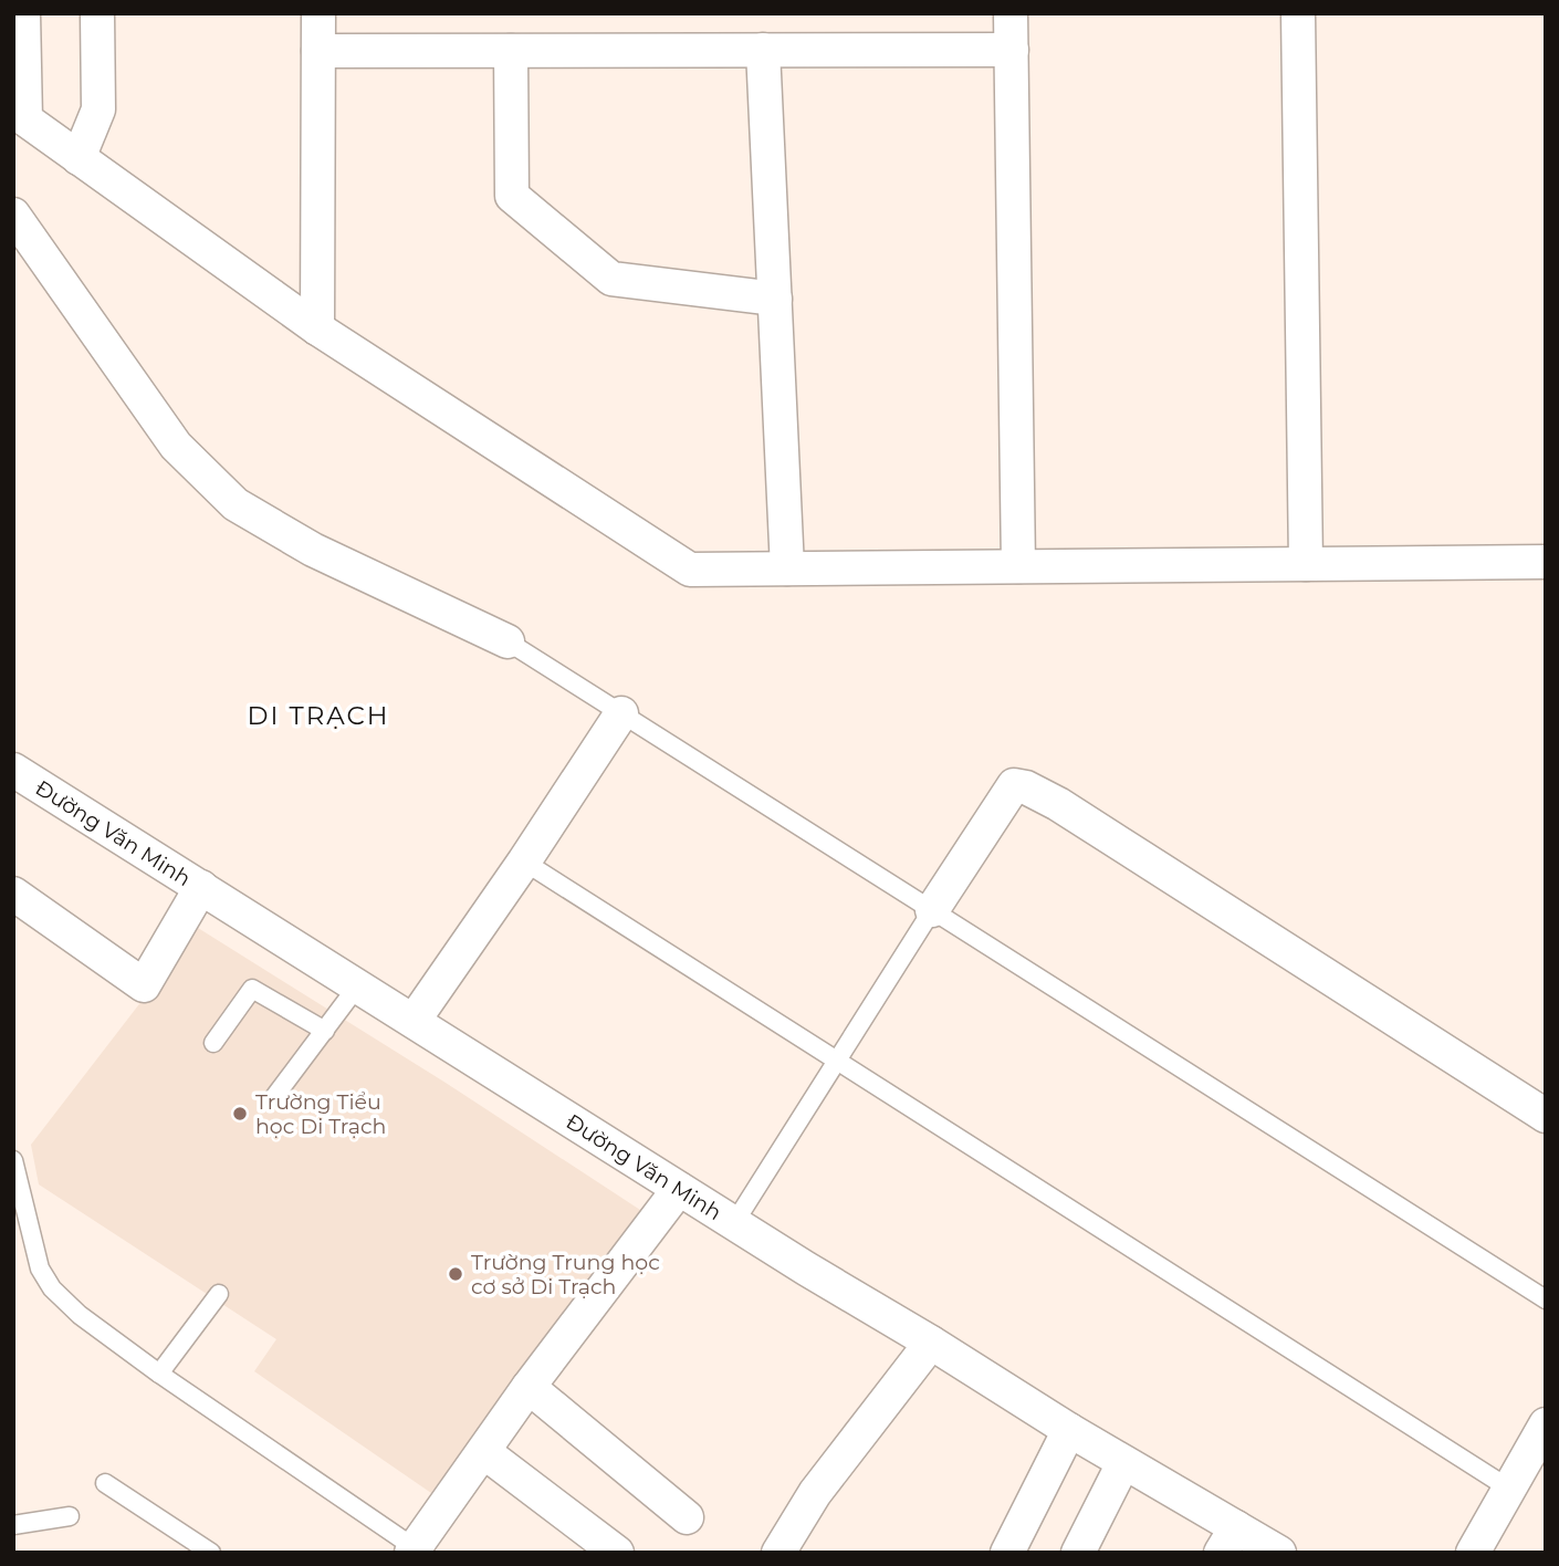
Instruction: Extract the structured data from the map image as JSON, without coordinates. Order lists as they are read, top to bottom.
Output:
{
  "streets": {
    "street": ["Đường Văn Minh"]
  },
  "districts": ["DI TRẠCH"],
  "places": ["Trường Tiểu học Di Trạch", "Trường Trung học cơ sở Di Trạch"]
}
